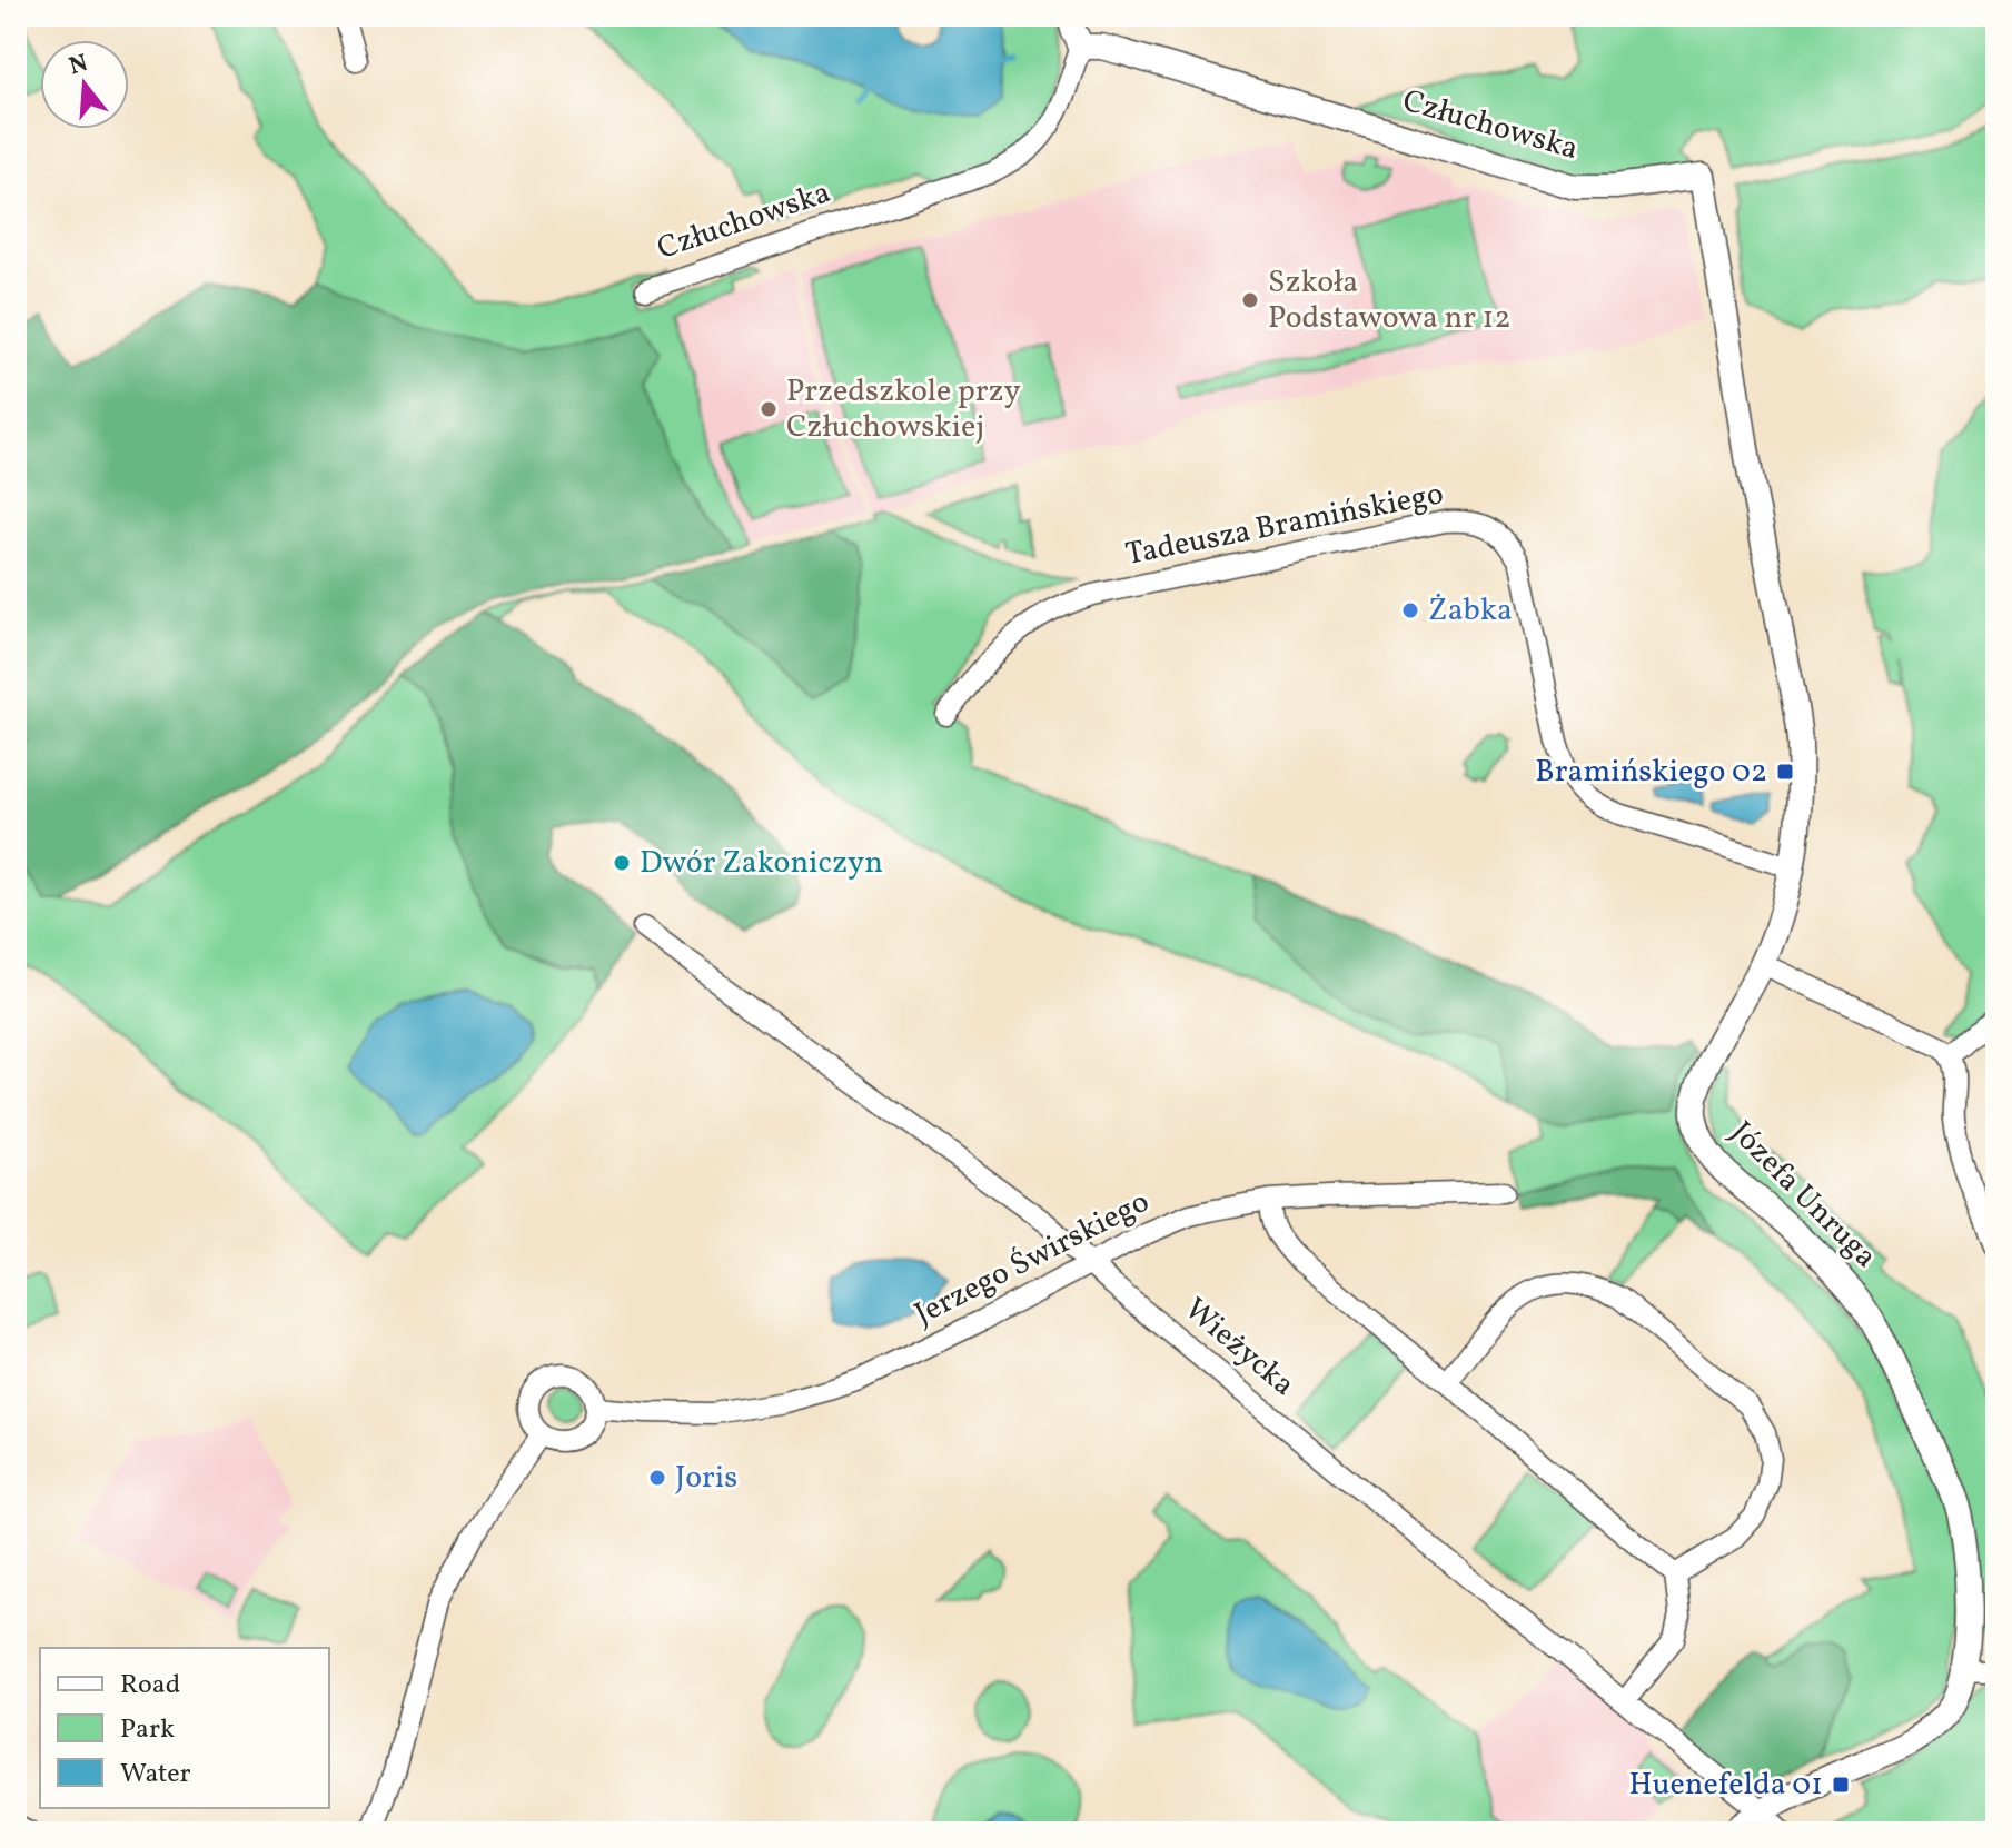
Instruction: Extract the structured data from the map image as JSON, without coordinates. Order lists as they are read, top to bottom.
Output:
{
  "streets": {
    "street": [
      "Człuchowska",
      "Tadeusza Bramińskiego",
      "Józefa Unruga",
      "Jerzego Świrskiego",
      "Wieżycka"
    ]
  },
  "crossings": [
    ["Człuchowska", "Tadeusza Bramińskiego"],
    ["Człuchowska", "Józefa Unruga"],
    ["Józefa Unruga", "Wieżycka"],
    ["Jerzego Świrskiego", "Wieżycka"]
  ],
  "places": {
    "other": [
      "Szkoła Podstawowa nr 12",
      "Przedszkole przy Człuchowskiej",
      "Żabka",
      "Dwór Zakoniczyn",
      "Joris"
    ],
    "transit": ["Bramińskiego 02", "Huenefelda 01"]
  },
  "legend": ["Road", "Park", "Water"],
  "north": "top"
}
